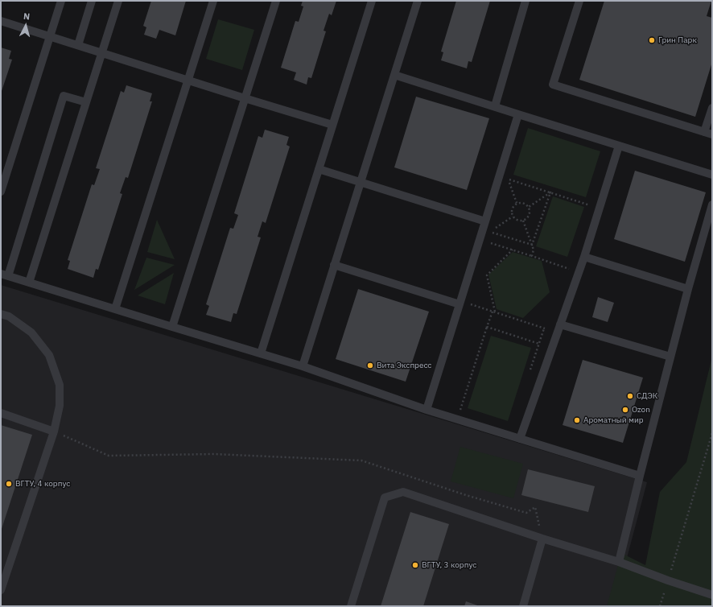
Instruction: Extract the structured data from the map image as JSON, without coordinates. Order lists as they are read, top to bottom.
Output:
{
  "places": [
    "Грин Парк",
    "Вита Экспресс",
    "СДЭК",
    "Ozon",
    "Ароматный мир",
    "ВГТУ, 4 корпус",
    "ВГТУ, 3 корпус"
  ],
  "north": "top"
}
